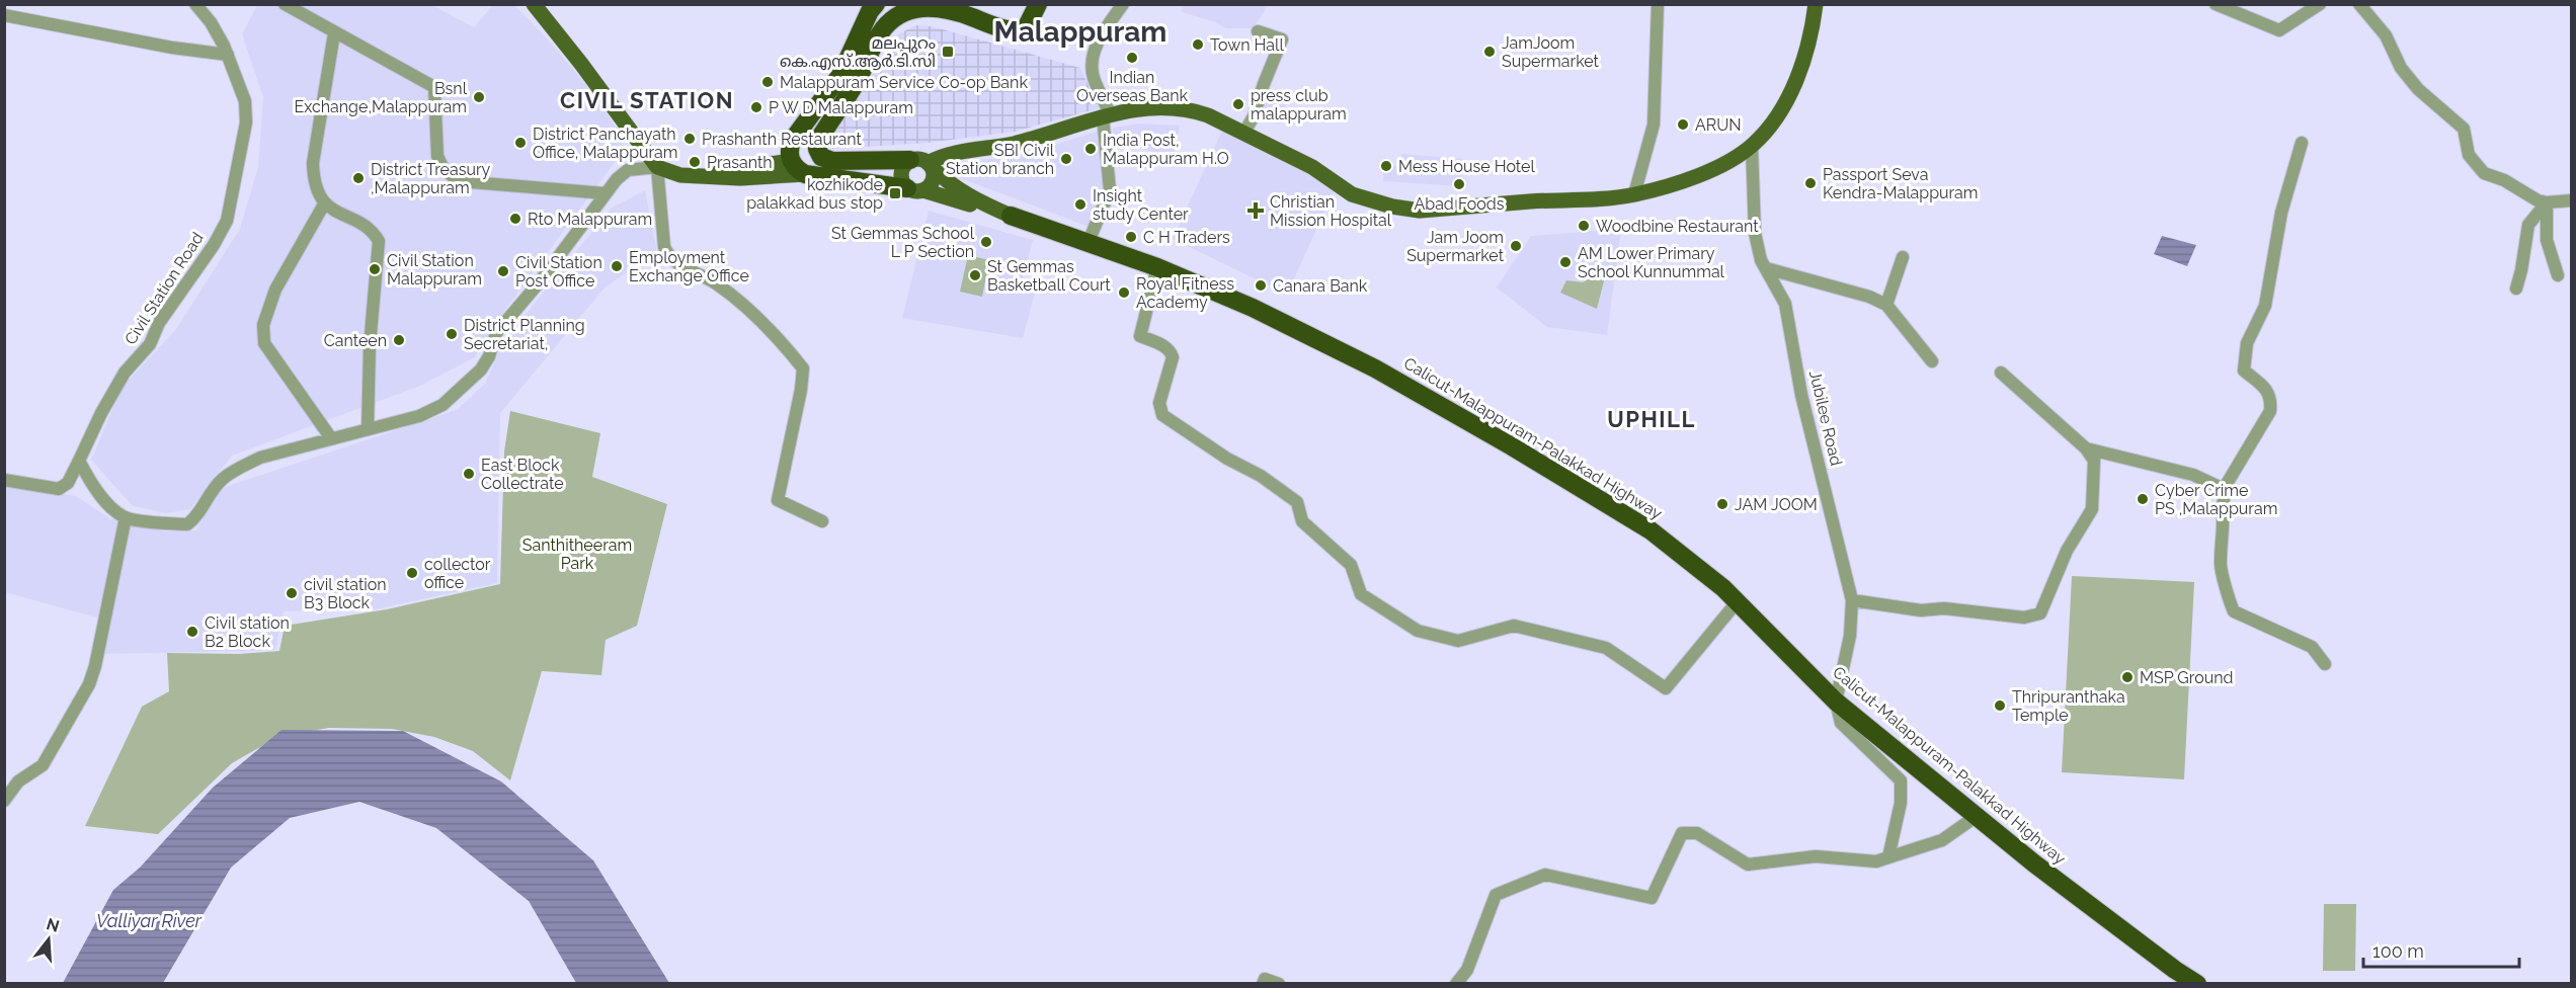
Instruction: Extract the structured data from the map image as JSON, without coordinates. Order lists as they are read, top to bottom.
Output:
{
  "streets": {
    "highway": ["Calicut-Malappuram-Palakkad Highway"],
    "street": ["Civil Station Road", "Jubilee Road"]
  },
  "crossings": [
    ["Jubilee Road", "Calicut-Malappuram-Palakkad Highway"]
  ],
  "districts": ["Malappuram", "CIVIL STATION", "UPHILL"],
  "water": ["Valliyar River"],
  "parks": ["Santhitheeram Park"],
  "places": {
    "other": [
      "Town Hall",
      "JamJoom Supermarket",
      "Indian Overseas Bank",
      "Malappuram Service Co-op Bank",
      "Bsnl Exchange,Malappuram",
      "press club malappuram",
      "P W D Malappuram",
      "ARUN",
      "Prashanth Restaurant",
      "District Panchayath Office, Malappuram",
      "India Post, Malappuram H.O",
      "SBI Civil Station branch",
      "Prasanth",
      "Mess House Hotel",
      "District Treasury ,Malappuram",
      "Passport Seva Kendra-Malappuram",
      "Abad Foods",
      "Insight study Center",
      "Rto Malappuram",
      "Woodbine Restaurant",
      "C H Traders",
      "St Gemmas School L P Section",
      "Jam Joom Supermarket",
      "AM Lower Primary School Kunnummal",
      "Employment Exchange Office",
      "Civil Station Malappuram",
      "Civil Station Post Office",
      "St Gemmas Basketball Court",
      "Canara Bank",
      "Royal Fitness Academy",
      "District Planning Secretariat,",
      "Canteen",
      "East Block Collectrate",
      "Cyber Crime PS ,Malappuram",
      "JAM JOOM",
      "collector office",
      "civil station B3 Block",
      "Civil station B2 Block",
      "MSP Ground",
      "Thripuranthaka Temple"
    ],
    "transit": ["മലപ്പുറം കെ.എസ്.ആർ.ടി.സി", "kozhikode palakkad bus stop"],
    "health": ["Christian Mission Hospital"]
  },
  "scale_bar": "100 m",
  "north": "top"
}
